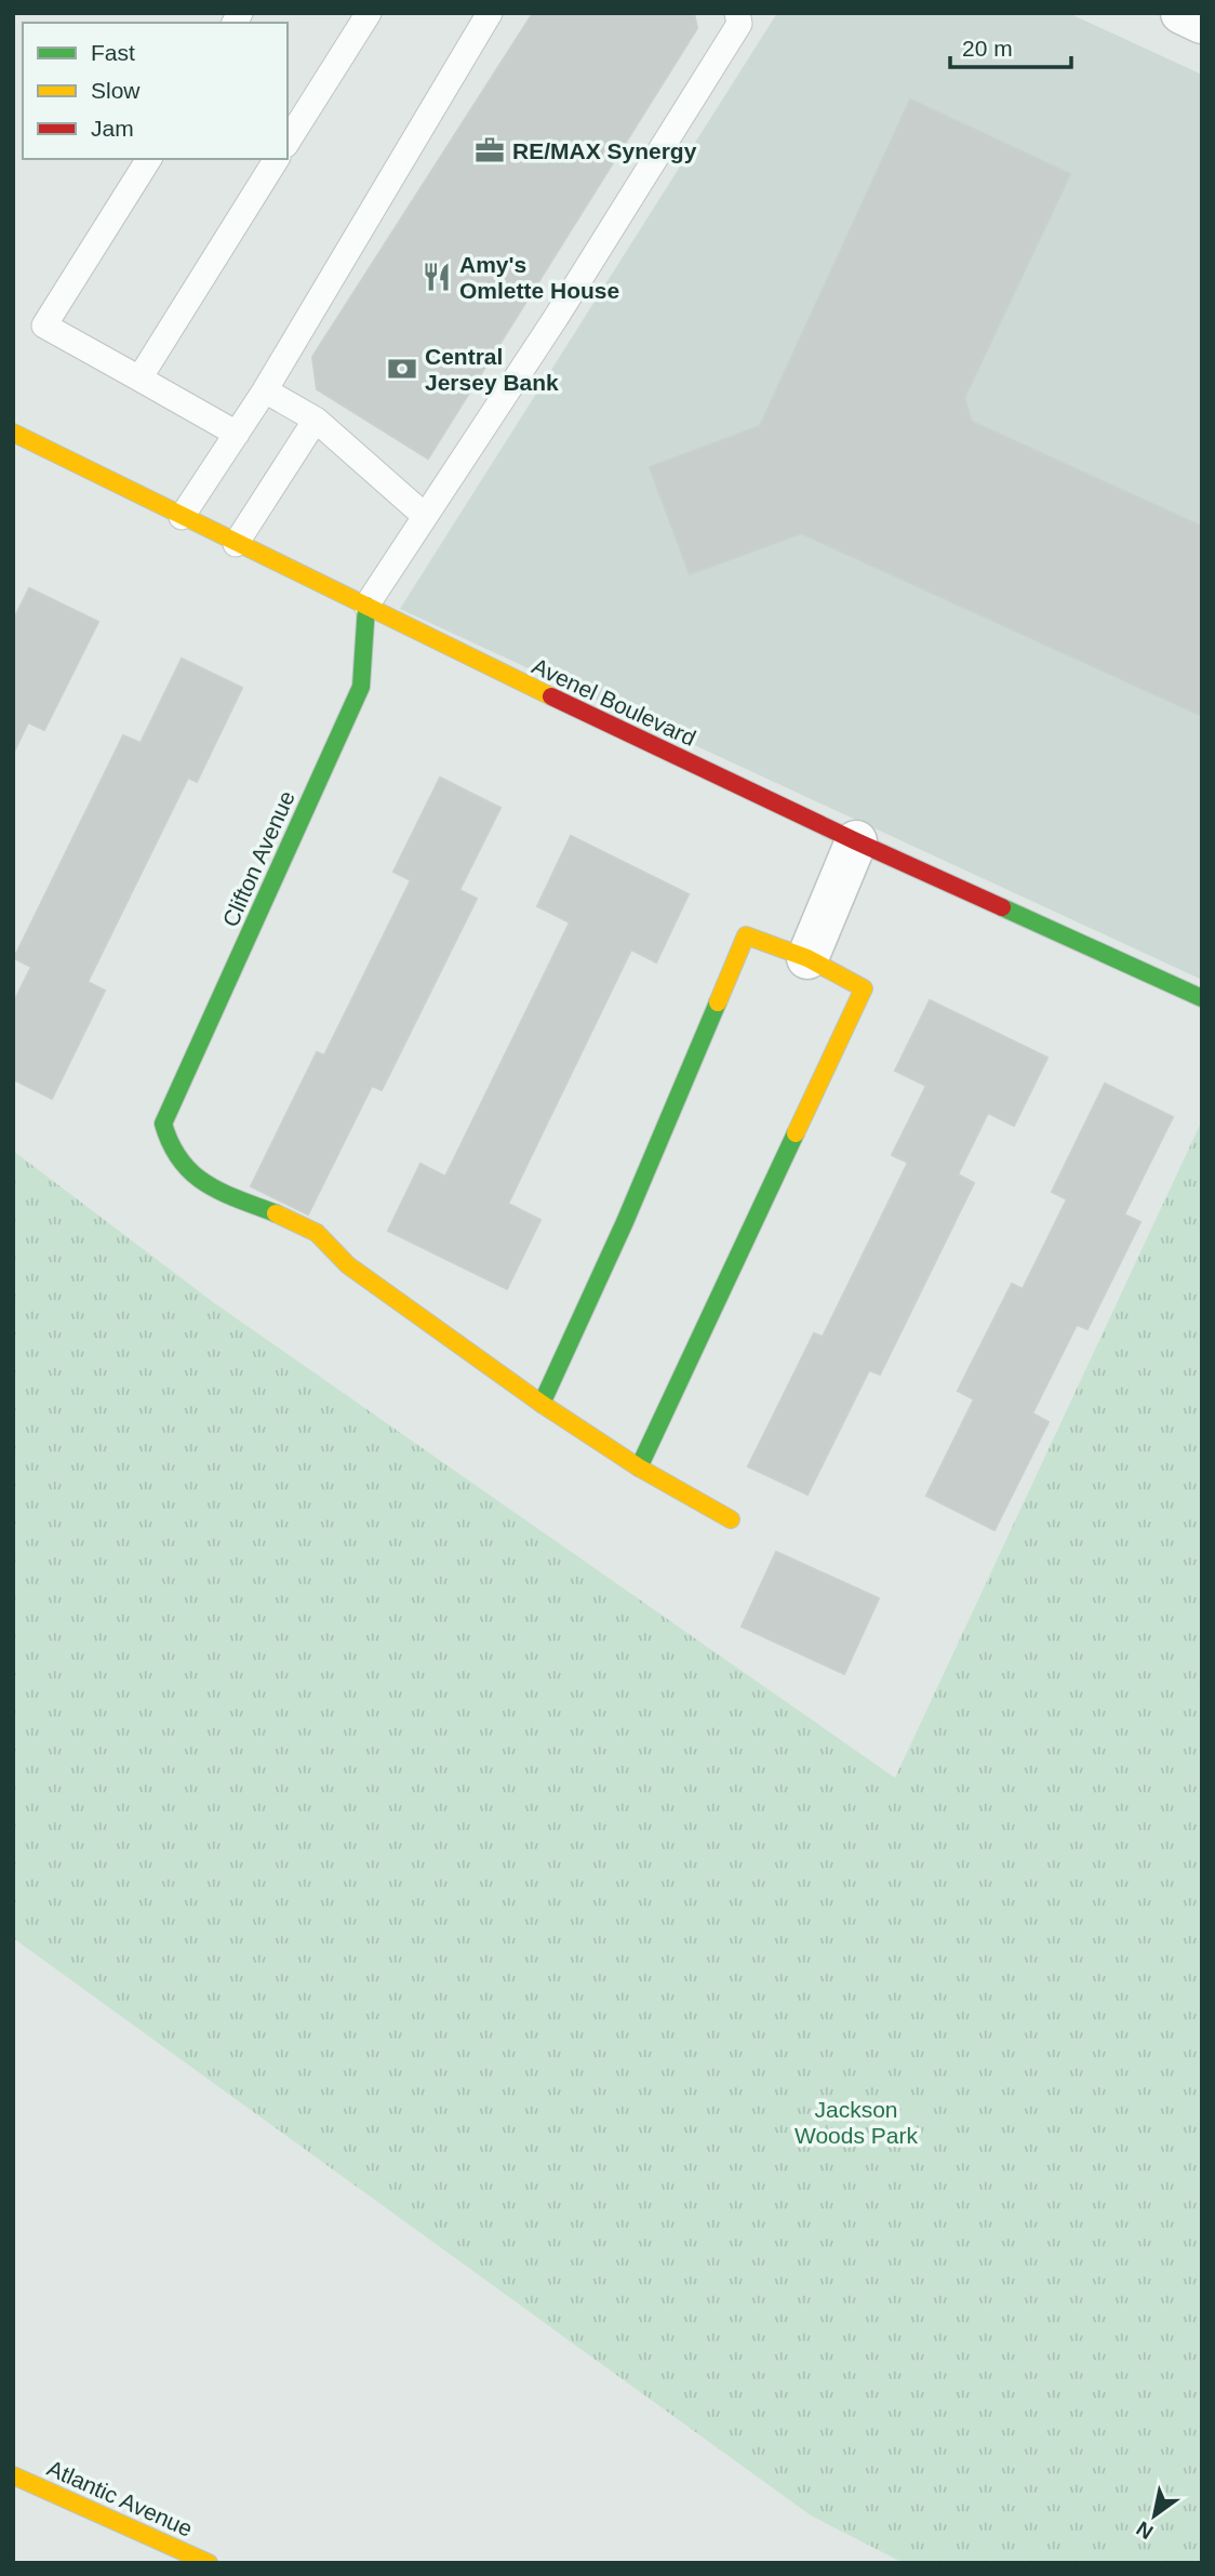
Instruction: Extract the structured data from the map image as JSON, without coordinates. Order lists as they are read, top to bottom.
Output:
{
  "streets": {
    "street": ["Avenel Boulevard", "Clifton Avenue", "Atlantic Avenue"]
  },
  "crossings": [
    ["Avenel Boulevard", "Clifton Avenue"]
  ],
  "parks": ["Jackson Woods Park"],
  "places": {
    "office": ["RE/MAX Synergy"],
    "restaurant": ["Amy's Omlette House"],
    "bank": ["Central Jersey Bank"]
  },
  "legend": ["Fast", "Slow", "Jam"],
  "scale_bar": "20 m",
  "north": "bottom left"
}
